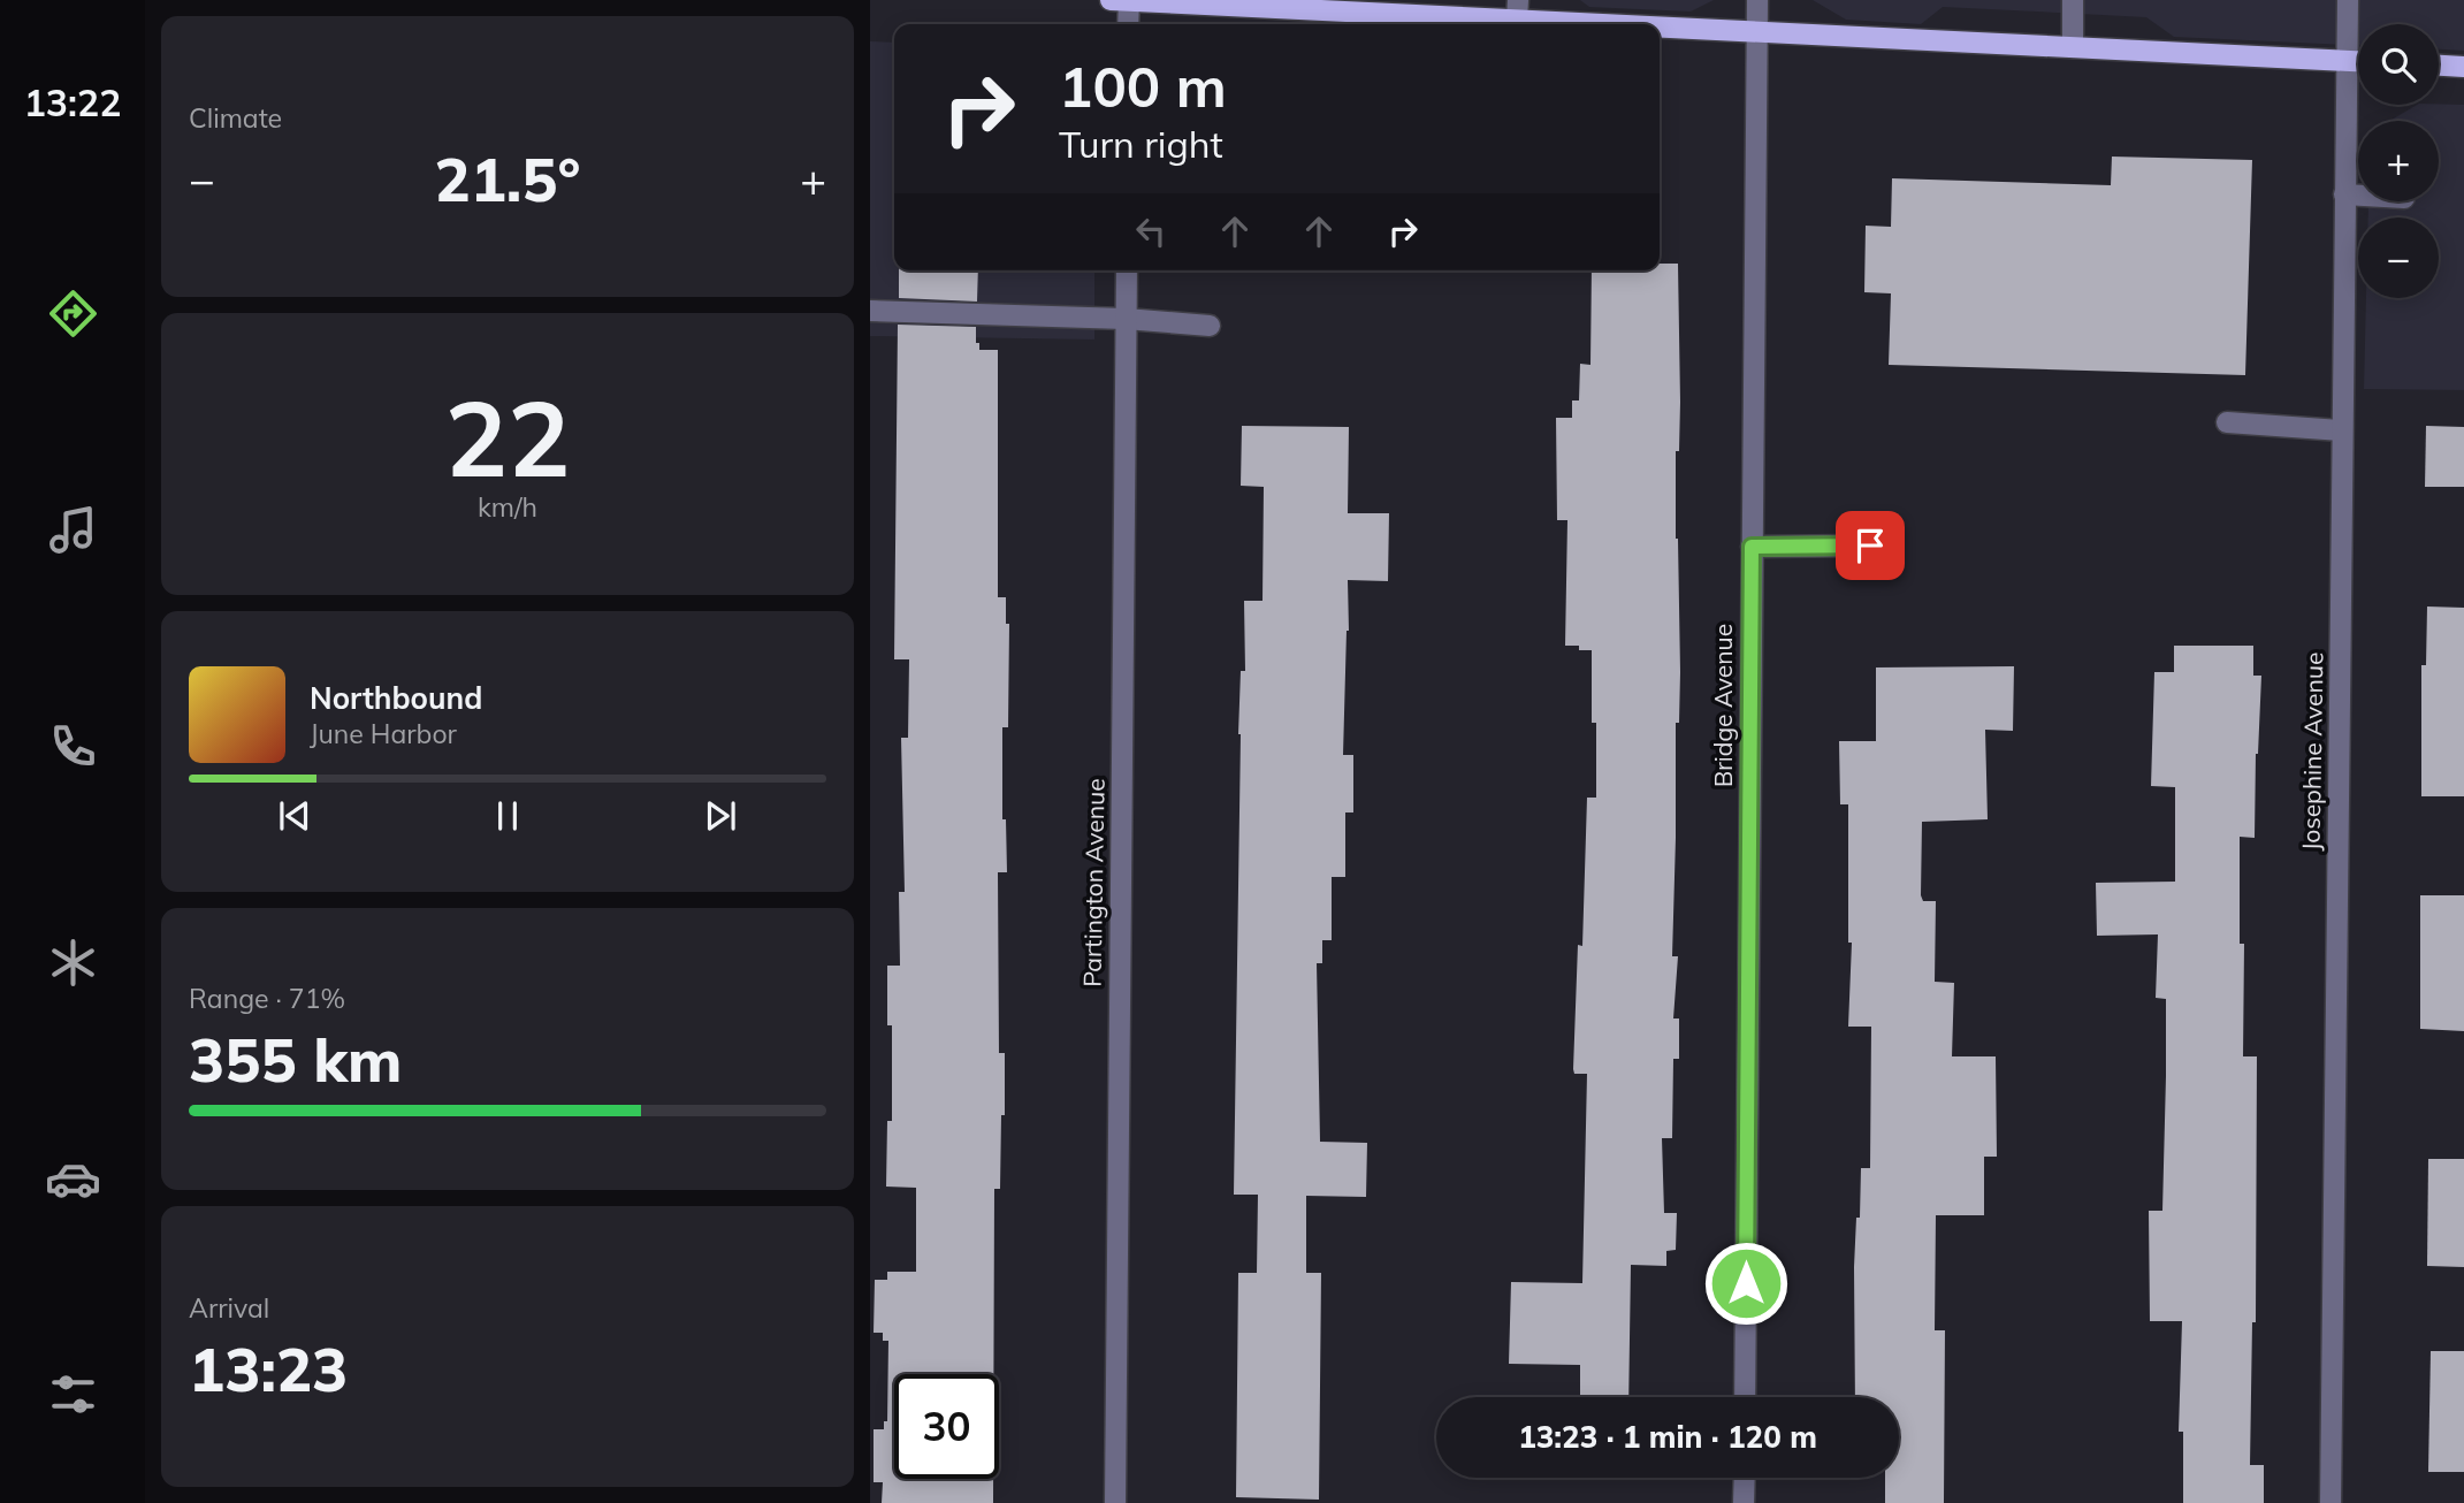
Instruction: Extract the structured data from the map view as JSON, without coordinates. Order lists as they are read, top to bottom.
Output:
{
  "streets": {
    "street": ["Bridge Avenue", "Josephine Avenue", "Partington Avenue"]
  },
  "page": {
    "tabs": "13:22",
    "tile": [
      "Climate",
      ["22", "km/h"],
      ["Range · 71%", "355 km"],
      ["Arrival", "13:23"]
    ],
    "map_buttons": ["+", "−"],
    "turn": ["100 m", "Turn right"],
    "heat": ["−", "21.5°", "+"],
    "song": ["Northbound", "June Harbor"],
    "limit": "30",
    "trip": "13:23 · 1 min · 120 m"
  }
}
